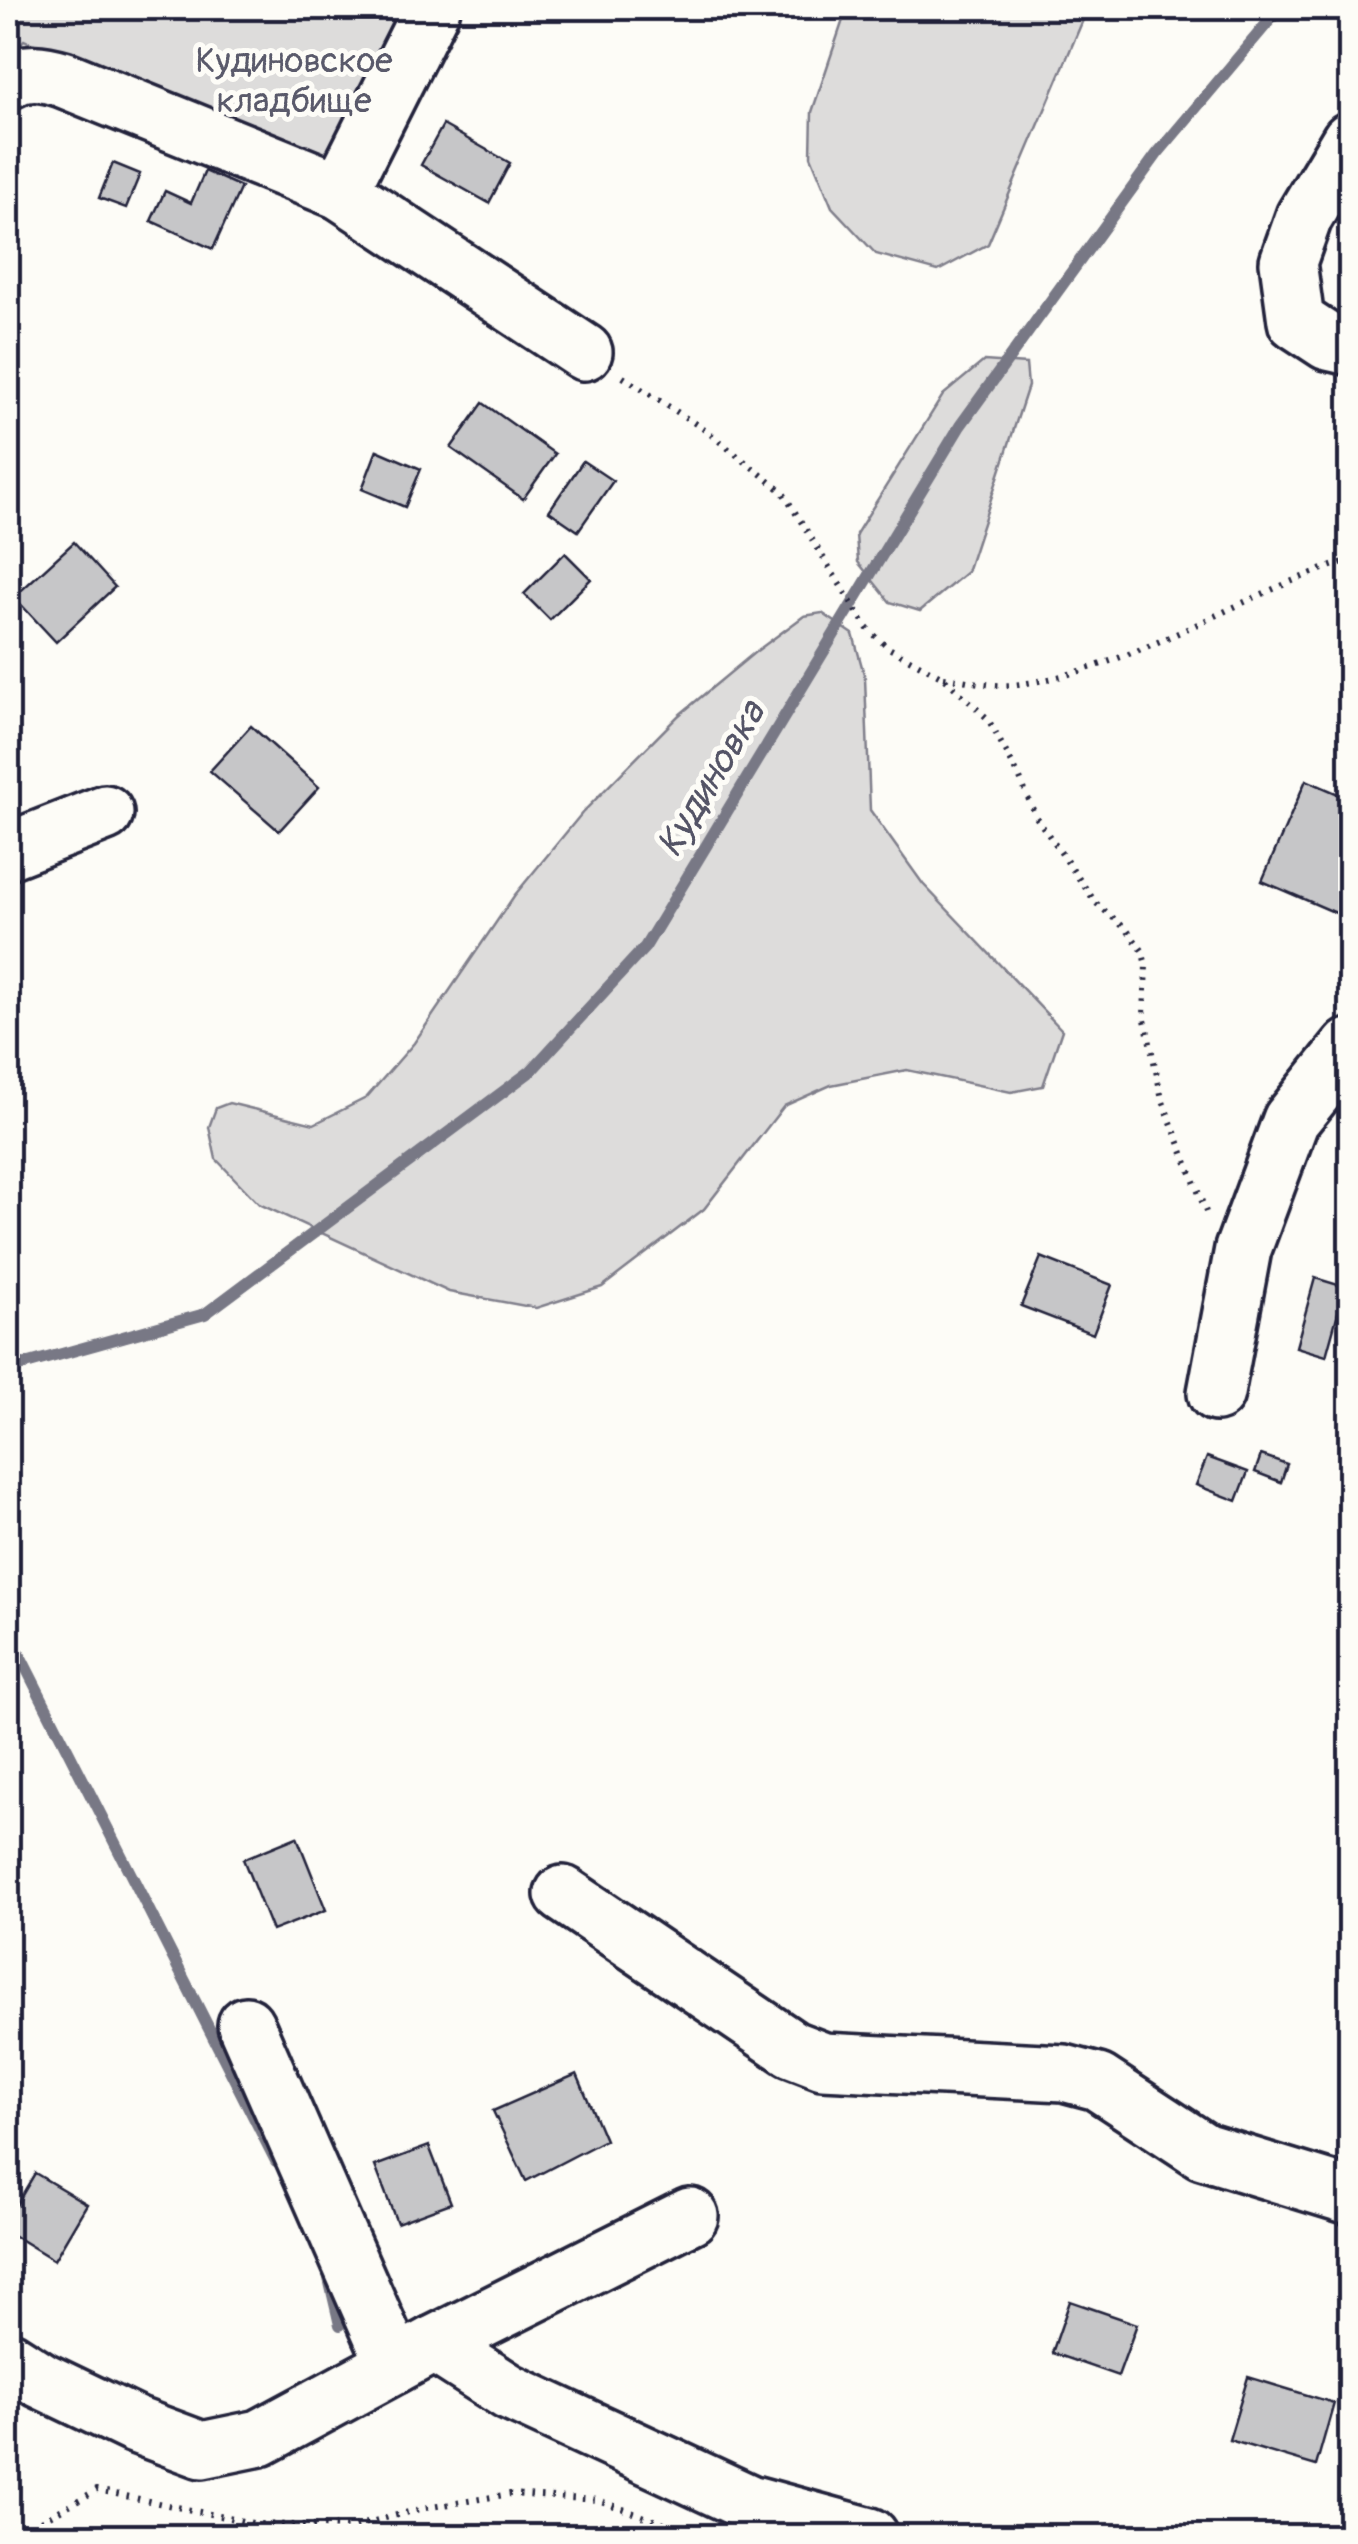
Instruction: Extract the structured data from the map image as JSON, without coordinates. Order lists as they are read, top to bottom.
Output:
{
  "water": ["Кудиновка"],
  "parks": ["Кудиновское кладбище"]
}
